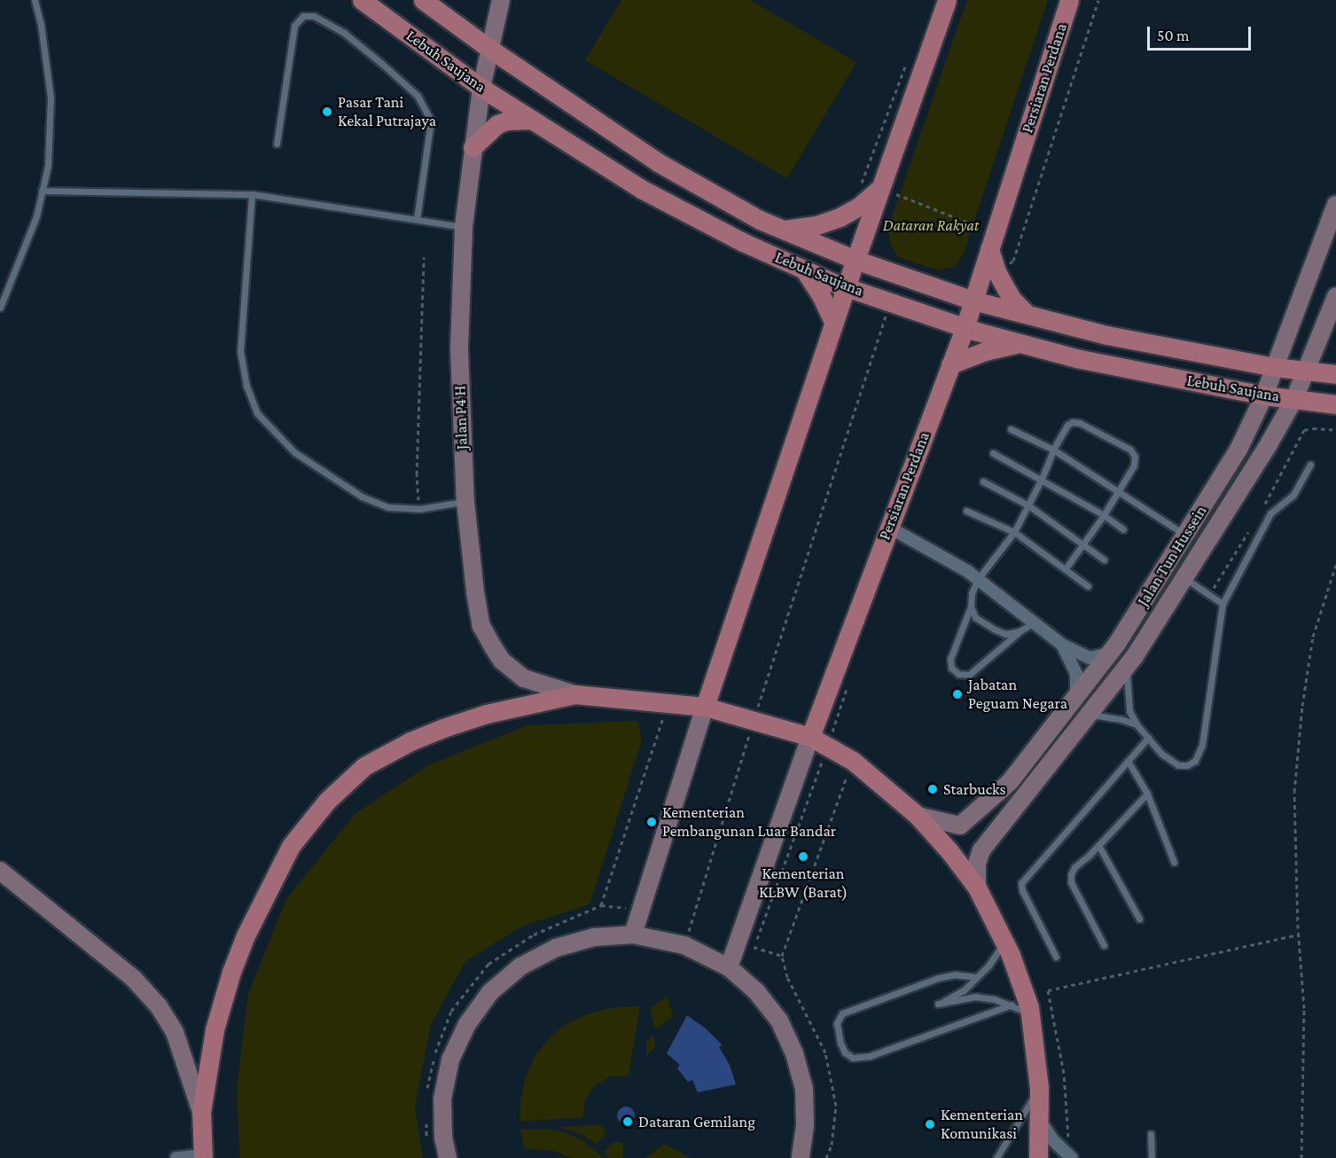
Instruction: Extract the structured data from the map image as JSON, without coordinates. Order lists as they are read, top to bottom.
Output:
{
  "streets": {
    "main road": ["Lebuh Saujana", "Persiaran Perdana"],
    "street": ["Jalan P4 H", "Jalan Tun Hussein"]
  },
  "crossings": [
    ["Lebuh Saujana", "Persiaran Perdana"],
    ["Lebuh Saujana", "Jalan P4 H"],
    ["Lebuh Saujana", "Jalan Tun Hussein"]
  ],
  "parks": ["Dataran Rakyat"],
  "places": [
    "Pasar Tani Kekal Putrajaya",
    "Jabatan Peguam Negara",
    "Starbucks",
    "Kementerian Pembangunan Luar Bandar",
    "Kementerian KLBW (Barat)",
    "Dataran Gemilang",
    "Kementerian Komunikasi"
  ],
  "scale_bar": "50 m"
}
